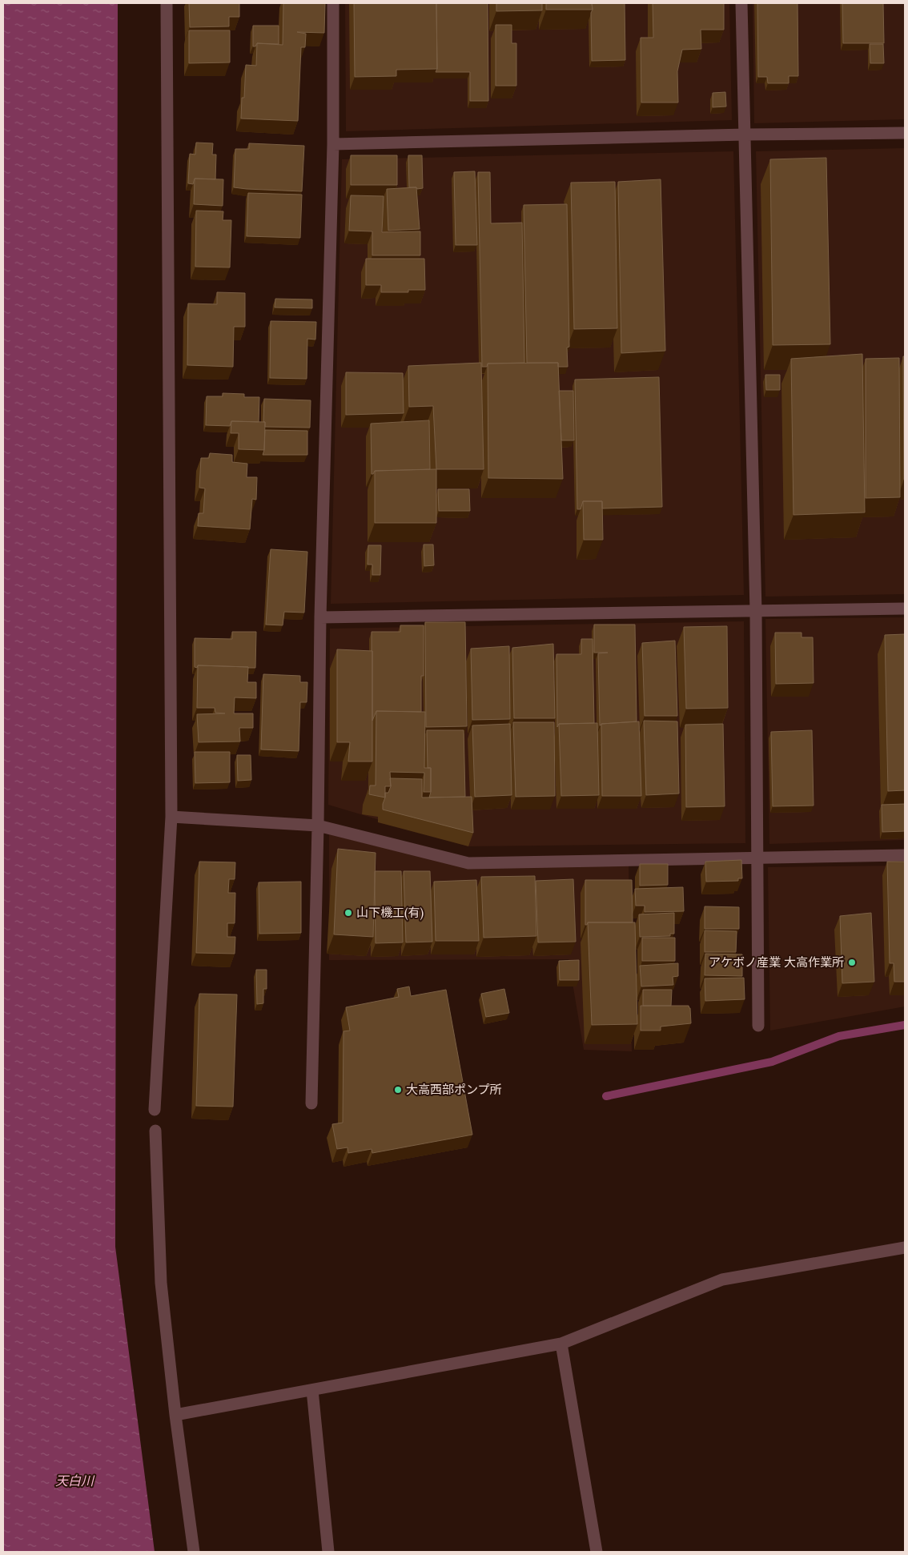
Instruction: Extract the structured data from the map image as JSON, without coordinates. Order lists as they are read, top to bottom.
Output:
{
  "water": ["天白川"],
  "places": ["山下機工(有)", "アケボノ産業 大高作業所", "大高西部ポンプ所"]
}
